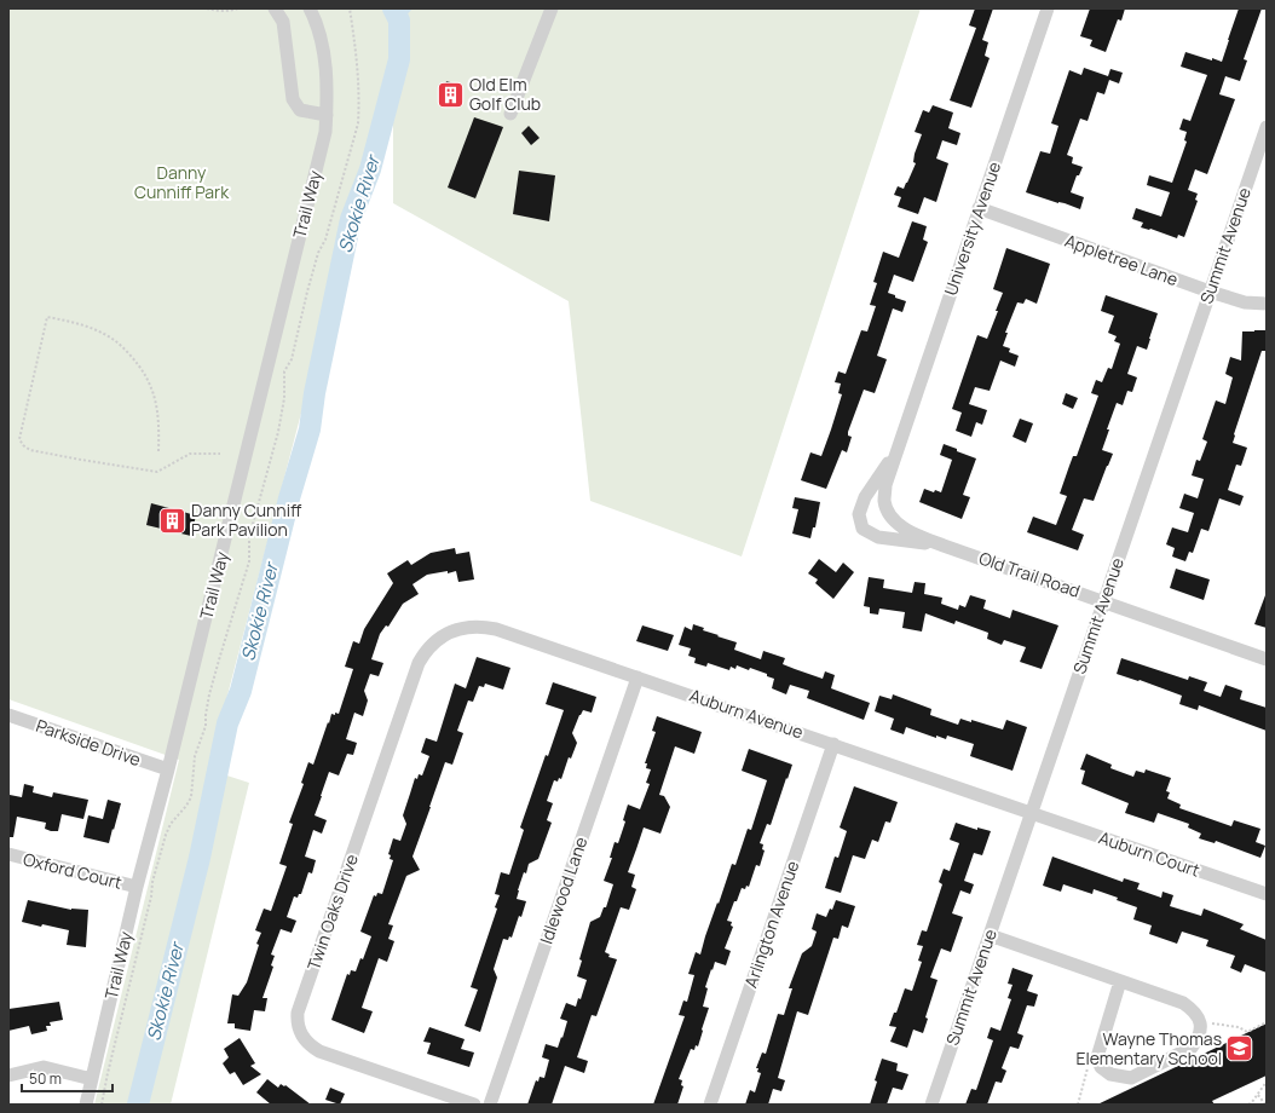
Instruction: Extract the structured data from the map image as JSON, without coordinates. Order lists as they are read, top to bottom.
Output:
{
  "streets": {
    "street": [
      "Trail Way",
      "University Avenue",
      "Summit Avenue",
      "Appletree Lane",
      "Old Trail Road",
      "Auburn Avenue",
      "Parkside Drive",
      "Auburn Court",
      "Oxford Court",
      "Idlewood Lane",
      "Twin Oaks Drive",
      "Arlington Avenue"
    ]
  },
  "crossings": [
    ["Trail Way", "Parkside Drive"],
    ["Trail Way", "Oxford Court"],
    ["University Avenue", "Appletree Lane"],
    ["University Avenue", "Old Trail Road"],
    ["Summit Avenue", "Appletree Lane"],
    ["Summit Avenue", "Old Trail Road"],
    ["Summit Avenue", "Auburn Avenue"],
    ["Summit Avenue", "Auburn Court"],
    ["Auburn Avenue", "Auburn Court"],
    ["Auburn Avenue", "Idlewood Lane"],
    ["Auburn Avenue", "Twin Oaks Drive"],
    ["Auburn Avenue", "Arlington Avenue"]
  ],
  "water": ["Skokie River"],
  "parks": ["Danny Cunniff Park"],
  "places": {
    "building": ["Old Elm Golf Club", "Danny Cunniff Park Pavilion"],
    "school or university": ["Wayne Thomas Elementary School"]
  },
  "scale_bar": "50 m"
}
